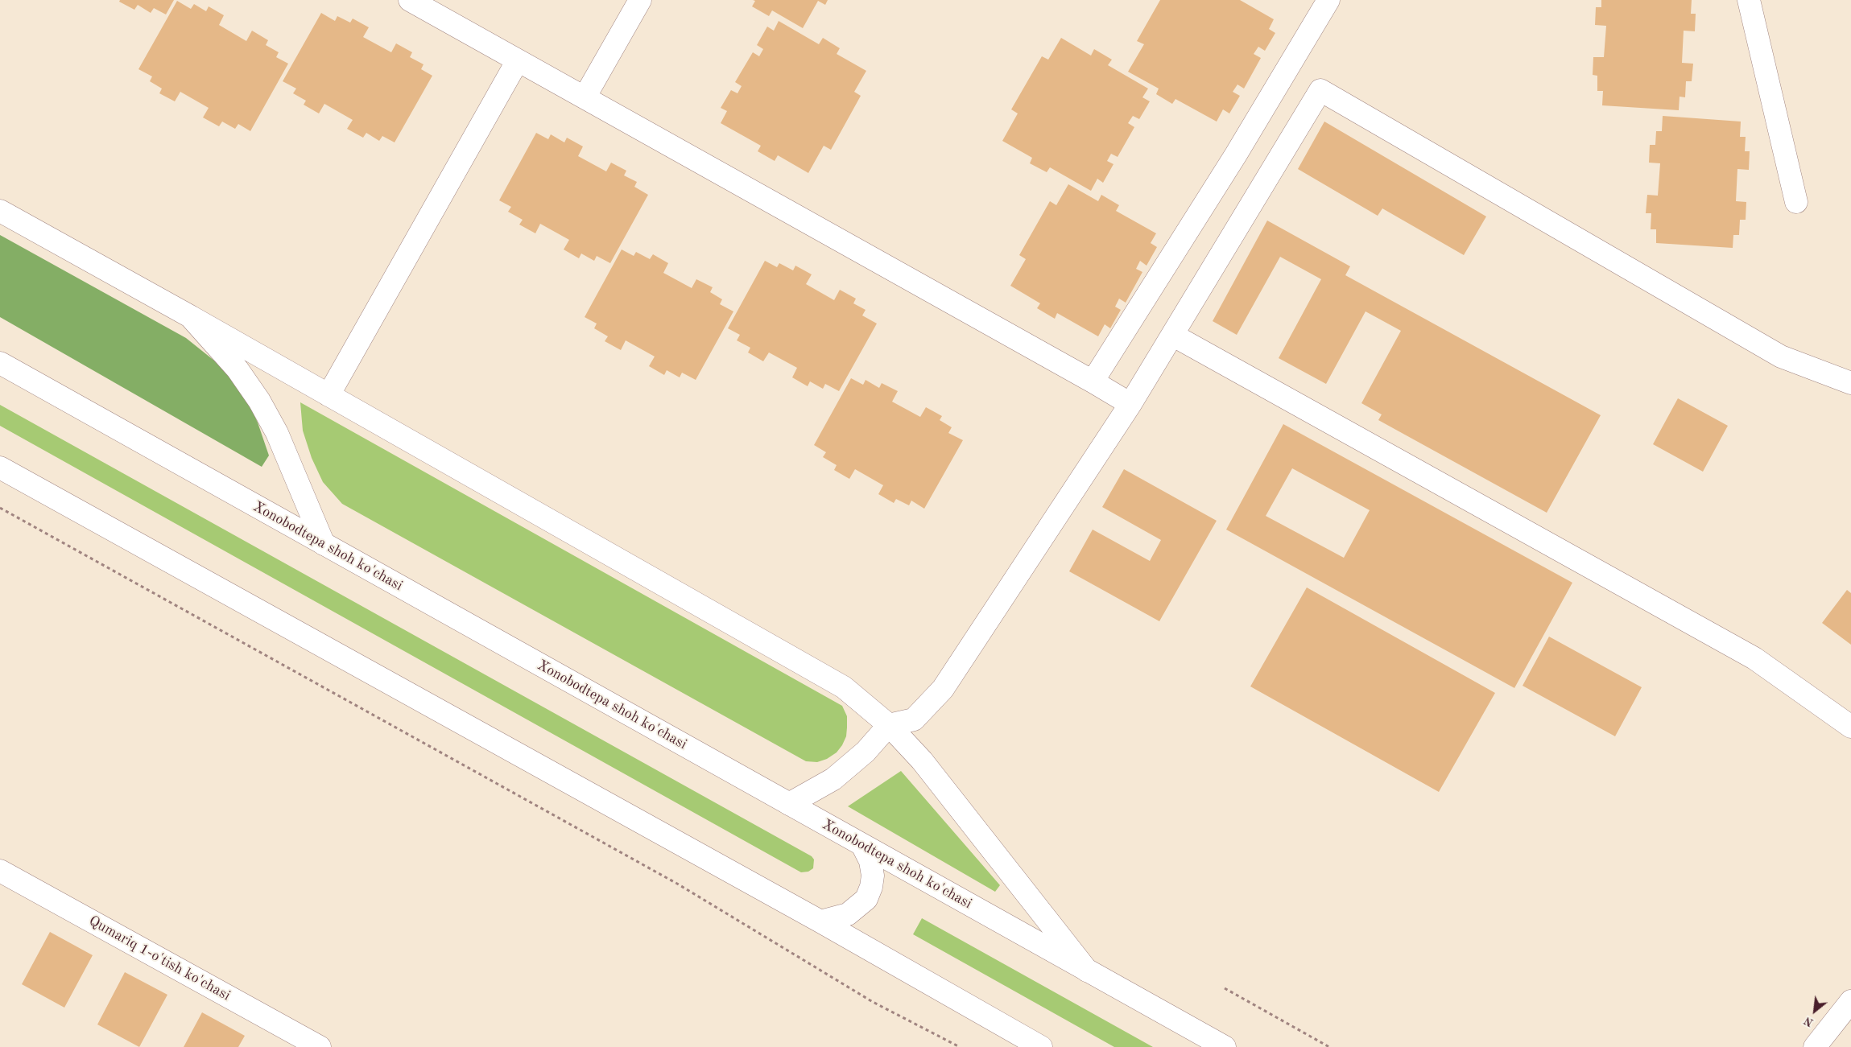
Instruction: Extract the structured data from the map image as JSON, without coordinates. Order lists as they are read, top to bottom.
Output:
{
  "streets": {
    "main road": ["Xonobodtepa shoh ko'chasi", "Qumariq 1-o'tish ko'chasi"]
  },
  "north": "bottom left"
}
